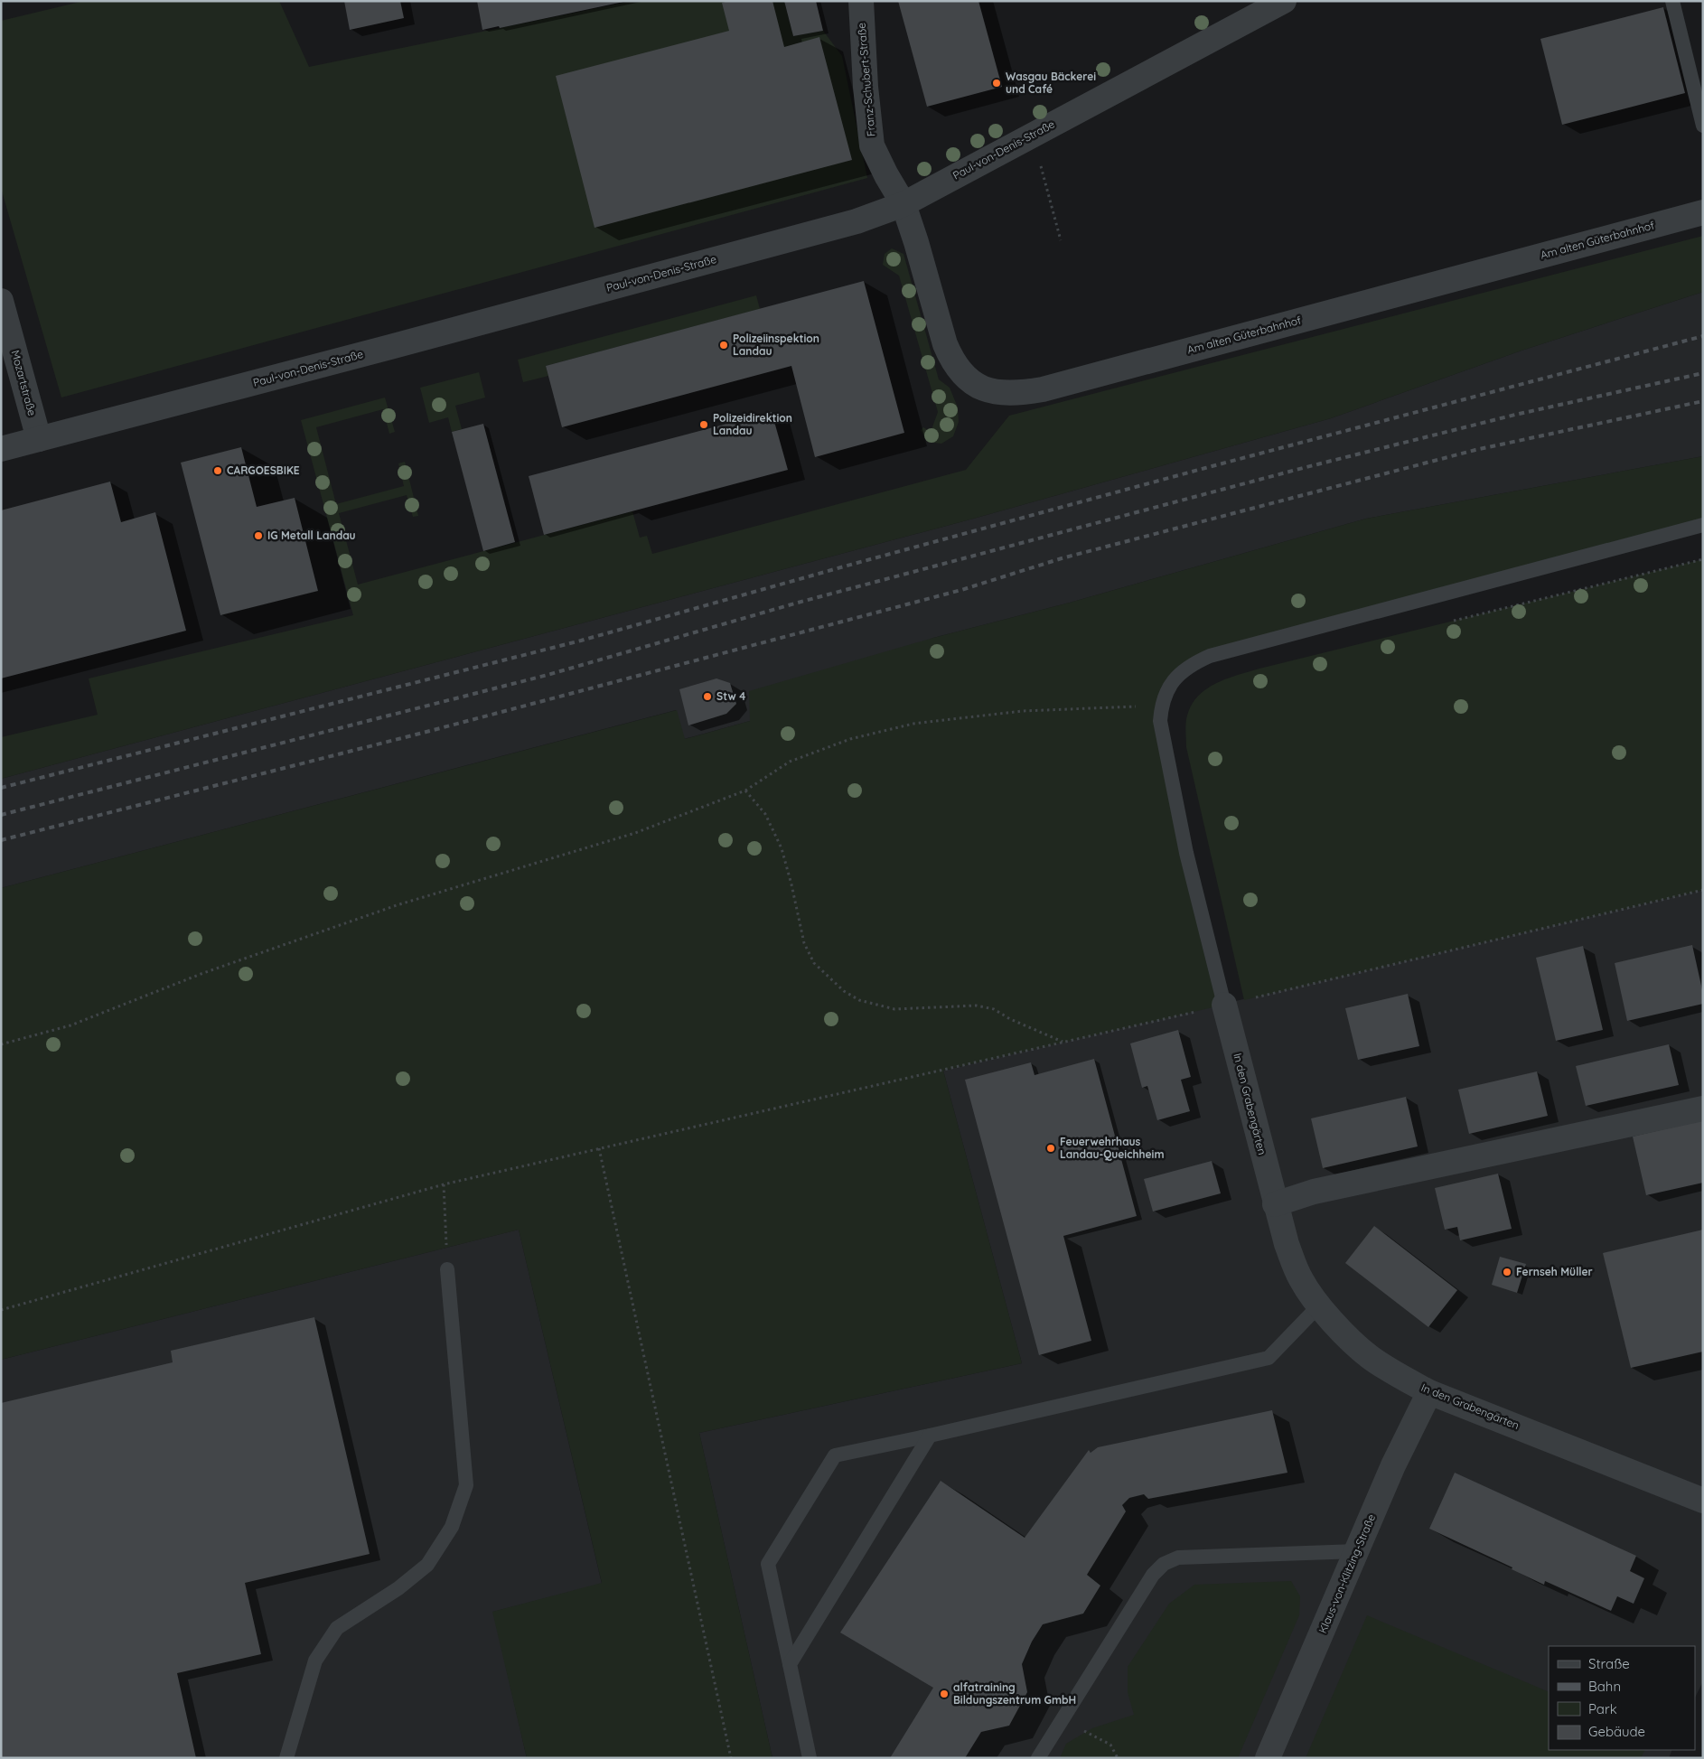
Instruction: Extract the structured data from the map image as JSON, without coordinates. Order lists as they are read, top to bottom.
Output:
{
  "streets": {
    "street": [
      "Franz-Schubert-Straße",
      "Paul-von-Denis-Straße",
      "Am alten Güterbahnhof",
      "Mozartstraße",
      "In den Grabengärten",
      "Klaus-von-Klitzing-Straße"
    ]
  },
  "crossings": [
    ["Franz-Schubert-Straße", "Paul-von-Denis-Straße"],
    ["Franz-Schubert-Straße", "Am alten Güterbahnhof"],
    ["Paul-von-Denis-Straße", "Am alten Güterbahnhof"],
    ["Paul-von-Denis-Straße", "Mozartstraße"],
    ["In den Grabengärten", "Klaus-von-Klitzing-Straße"]
  ],
  "places": [
    "Wasgau Bäckerei und Café",
    "Polizeiinspektion Landau",
    "Polizeidirektion Landau",
    "CARGOESBIKE",
    "IG Metall Landau",
    "Stw 4",
    "Feuerwehrhaus Landau-Queichheim",
    "Fernseh Müller",
    "alfatraining Bildungszentrum GmbH"
  ],
  "legend": [
    "Straße",
    "Bahn",
    "Park",
    "Gebäude"
  ]
}
